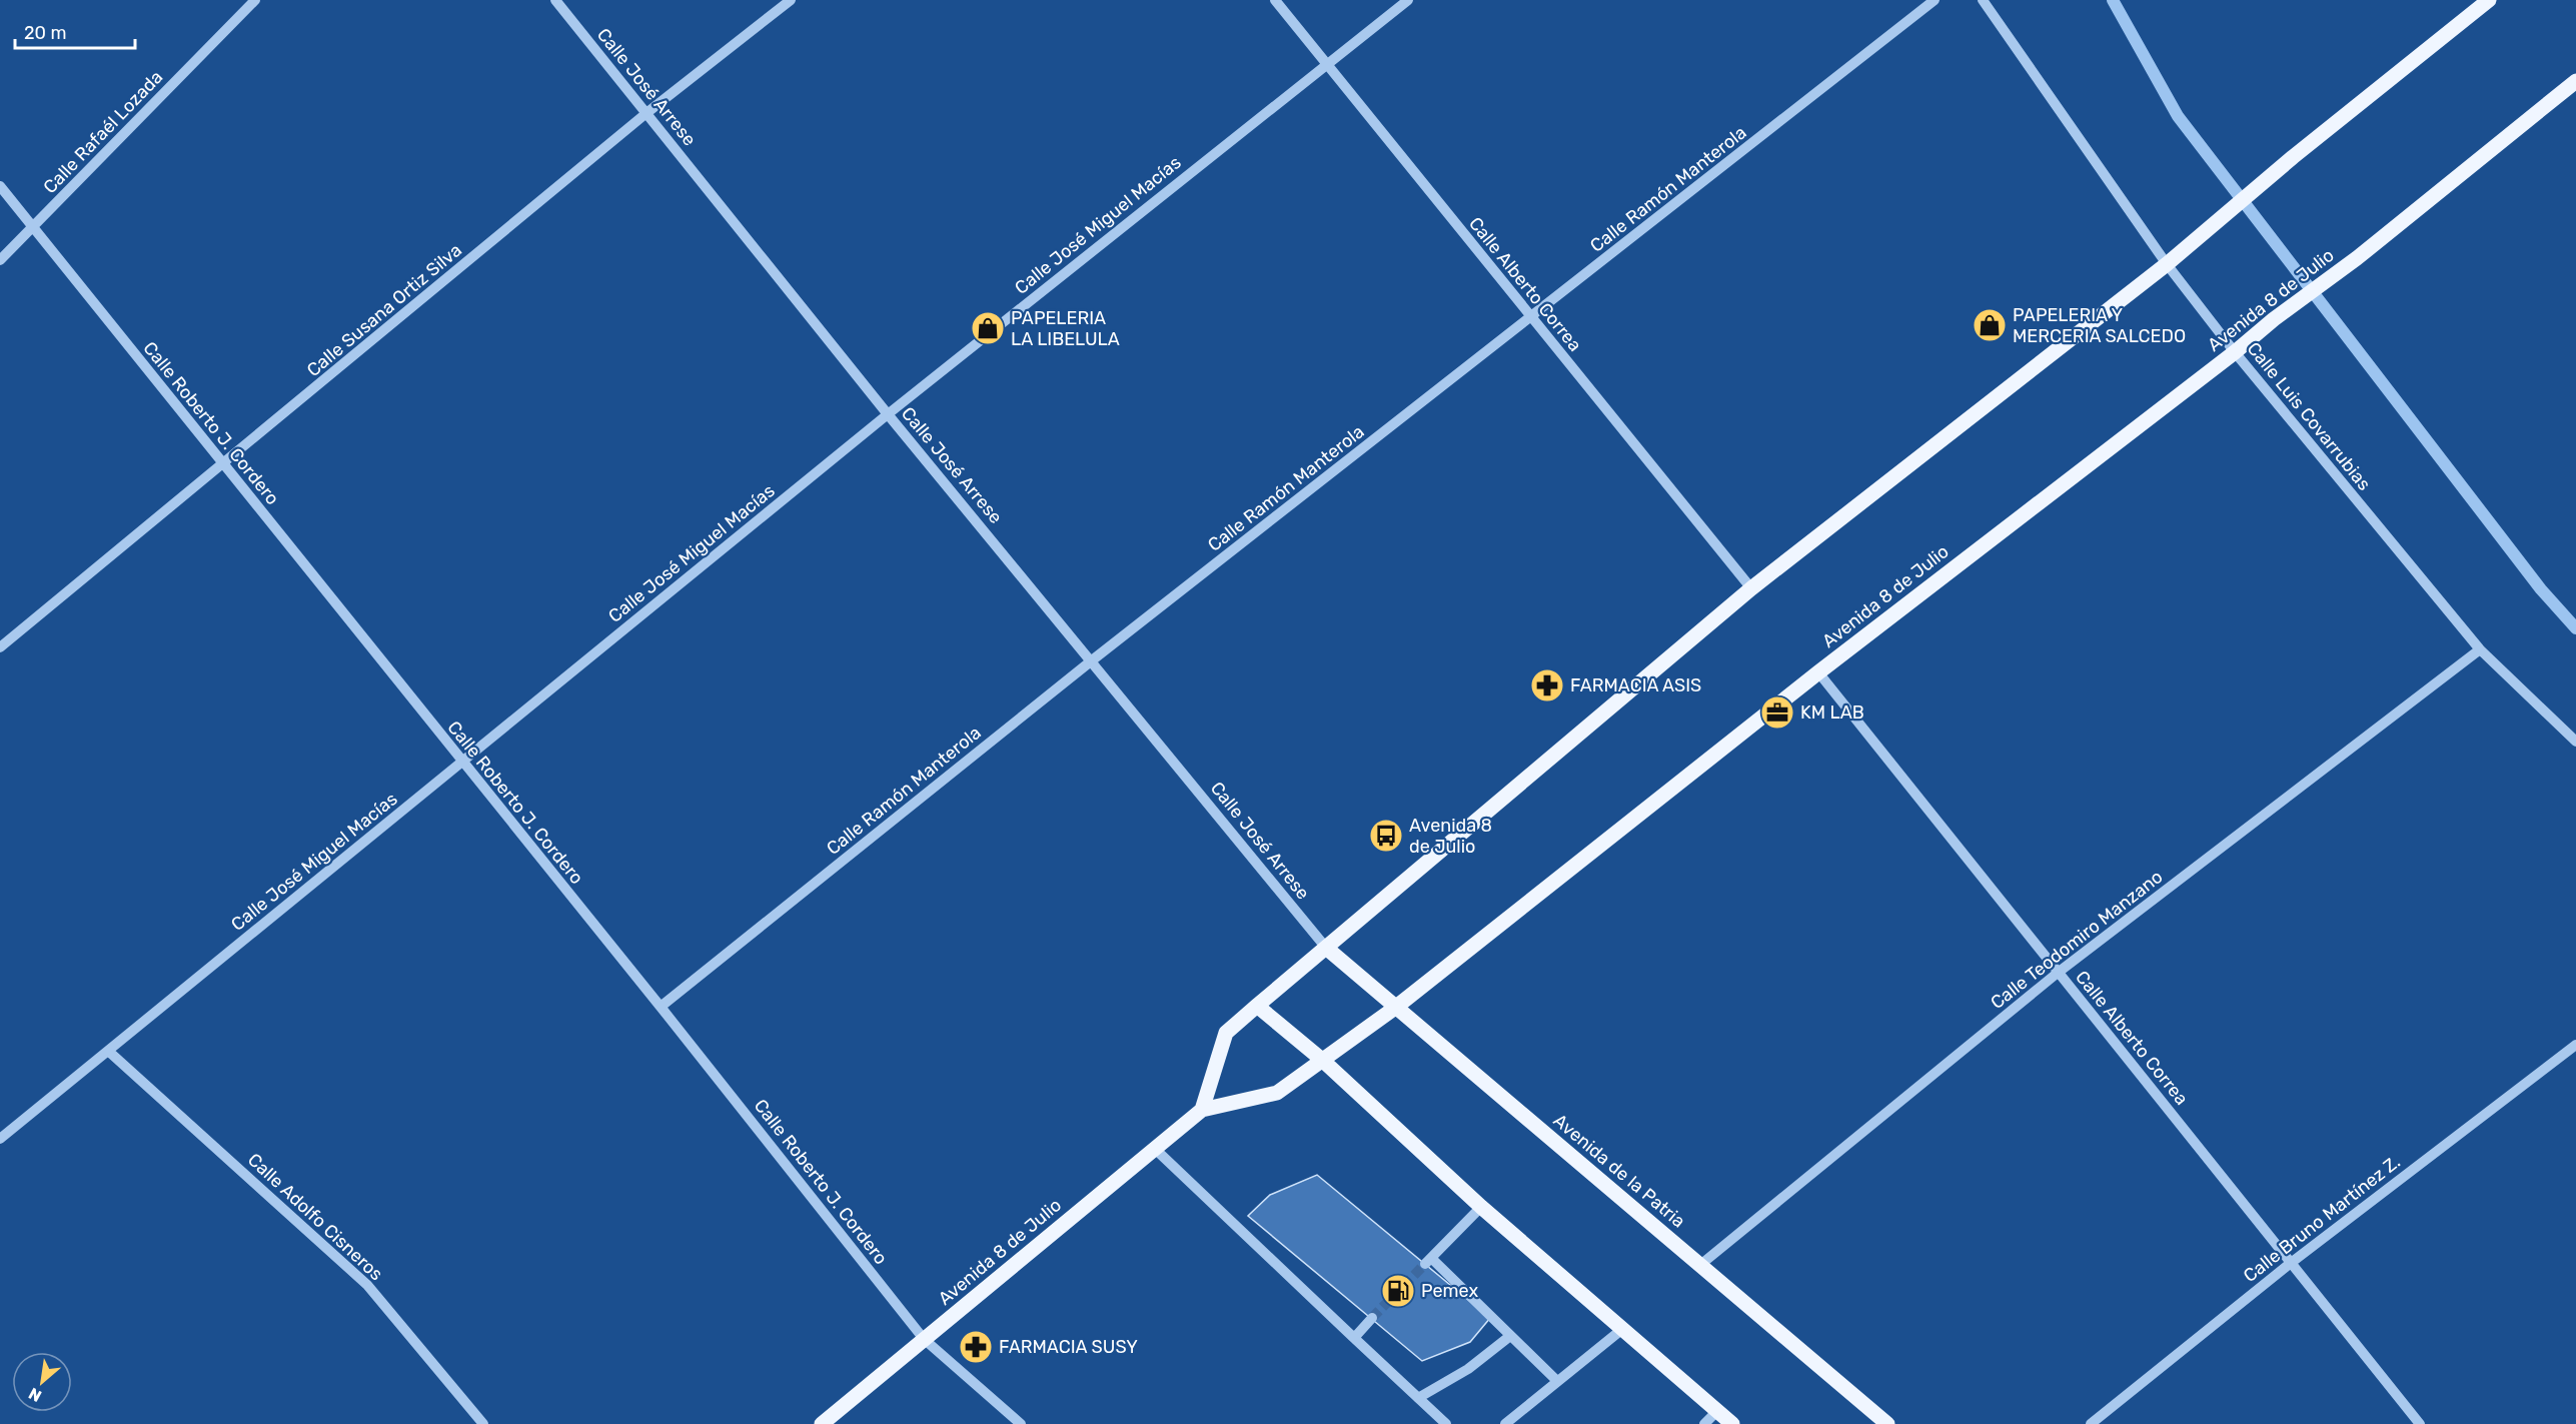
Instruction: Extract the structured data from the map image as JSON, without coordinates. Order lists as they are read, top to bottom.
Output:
{
  "streets": {
    "main road": ["Avenida 8 de Julio", "Avenida de la Patria"],
    "street": [
      "Calle José Arrese",
      "Calle Rafaél Lozada",
      "Calle Ramón Manterola",
      "Calle José Miguel Macías",
      "Calle Alberto Correa",
      "Calle Susana Ortiz Silva",
      "Calle Luis Covarrubias",
      "Calle Roberto J. Cordero",
      "Calle Teodomiro Manzano",
      "Calle Adolfo Cisneros",
      "Calle Bruno Martínez Z."
    ]
  },
  "crossings": [
    ["Calle José Arrese", "Calle Ramón Manterola"],
    ["Calle José Arrese", "Calle José Miguel Macías"],
    ["Calle José Arrese", "Calle Susana Ortiz Silva"],
    ["Calle José Arrese", "Avenida de la Patria"],
    ["Calle Rafaél Lozada", "Calle Roberto J. Cordero"],
    ["Calle Ramón Manterola", "Calle Alberto Correa"],
    ["Calle Ramón Manterola", "Calle Roberto J. Cordero"],
    ["Calle José Miguel Macías", "Calle Alberto Correa"],
    ["Calle José Miguel Macías", "Calle Roberto J. Cordero"],
    ["Calle José Miguel Macías", "Calle Adolfo Cisneros"],
    ["Calle Alberto Correa", "Avenida 8 de Julio"],
    ["Calle Alberto Correa", "Calle Teodomiro Manzano"],
    ["Calle Alberto Correa", "Calle Bruno Martínez Z."],
    ["Avenida 8 de Julio", "Calle Luis Covarrubias"],
    ["Avenida 8 de Julio", "Calle Roberto J. Cordero"],
    ["Avenida 8 de Julio", "Avenida de la Patria"],
    ["Calle Susana Ortiz Silva", "Calle Roberto J. Cordero"],
    ["Calle Luis Covarrubias", "Calle Teodomiro Manzano"],
    ["Calle Teodomiro Manzano", "Avenida de la Patria"]
  ],
  "places": {
    "shop": ["PAPELERIA Y MERCERIA SALCEDO", "PAPELERIA LA LIBELULA"],
    "pharmacy": ["FARMACIA ASIS", "FARMACIA SUSY"],
    "office": ["KM LAB"],
    "bus stop": ["Avenida 8 de Julio"],
    "fuel station": ["Pemex"]
  },
  "scale_bar": "20 m",
  "north": "bottom left"
}
